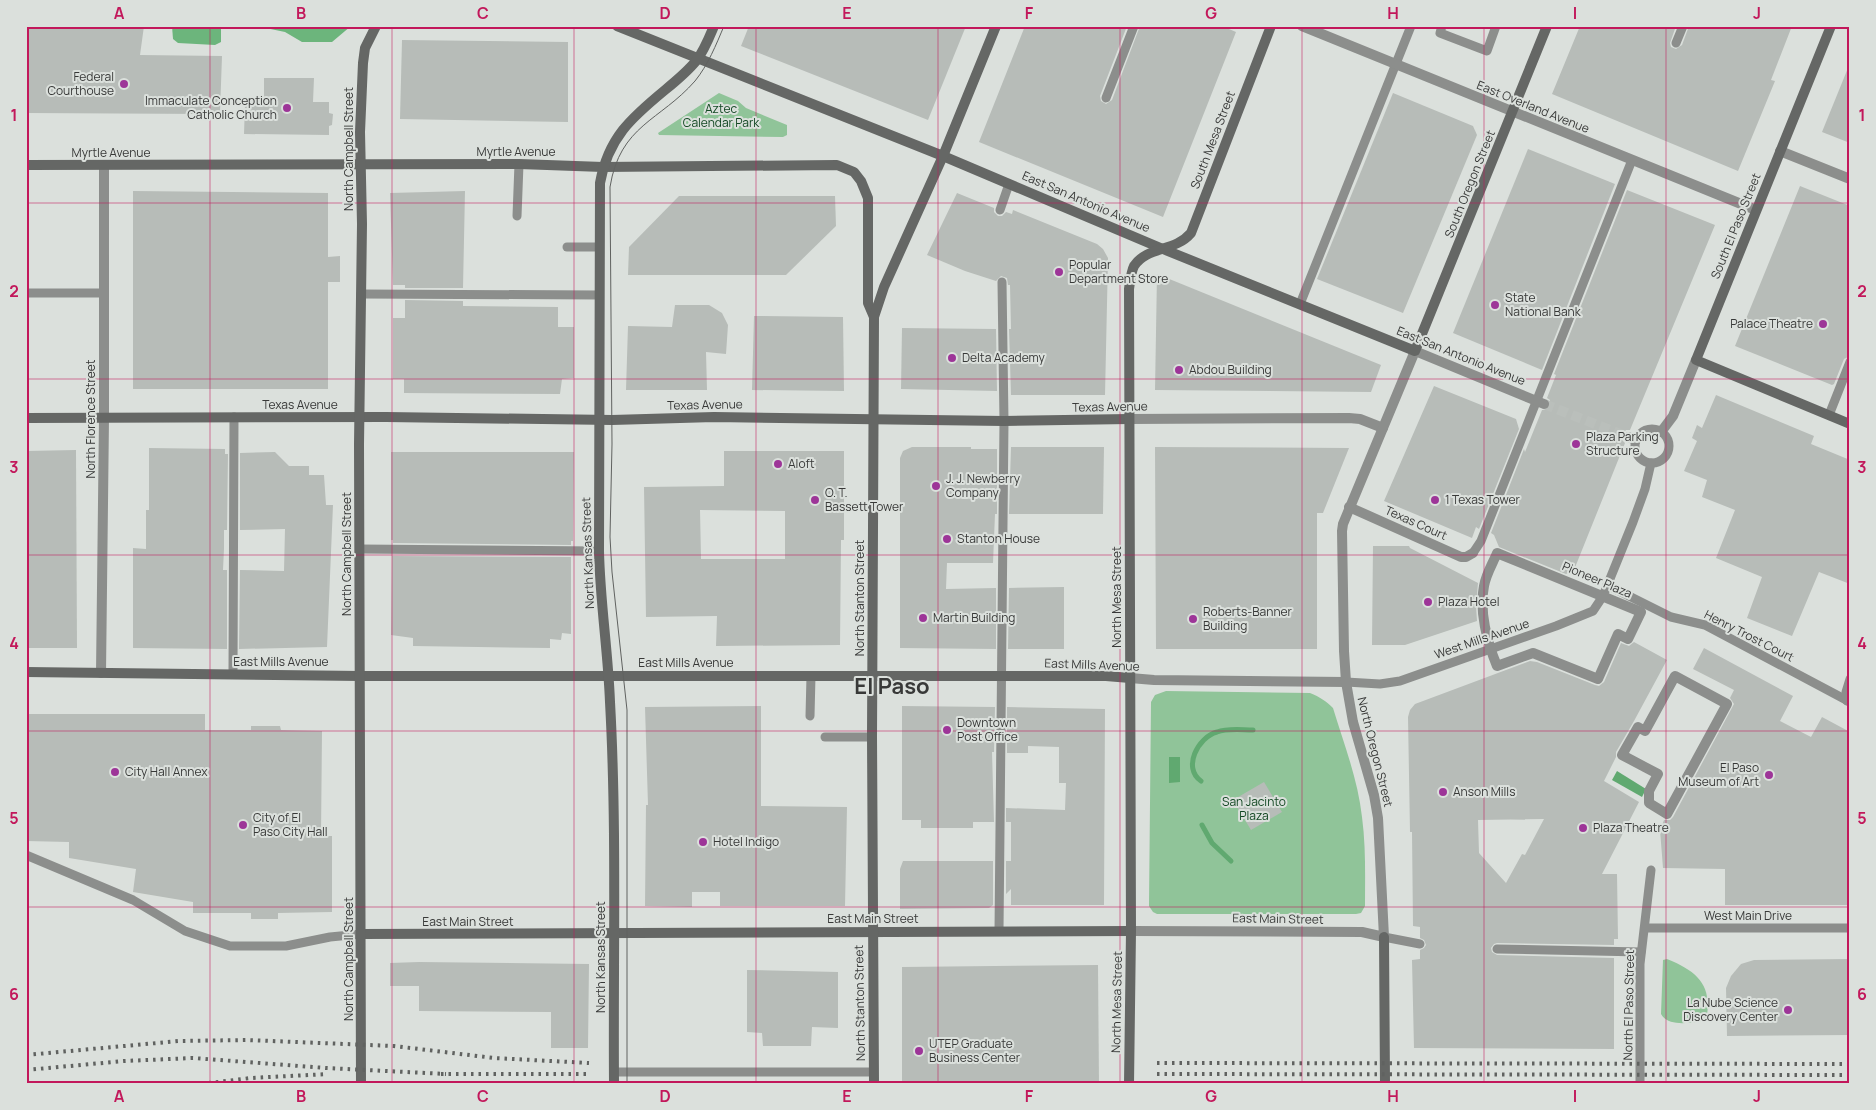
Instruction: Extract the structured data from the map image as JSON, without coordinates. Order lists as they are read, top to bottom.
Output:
{
  "streets": {
    "street": [
      "East Overland Avenue",
      "South Mesa Street",
      "North Campbell Street",
      "Myrtle Avenue",
      "South Oregon Street",
      "East San Antonio Avenue",
      "South El Paso Street",
      "Texas Avenue",
      "North Florence Street",
      "Texas Court",
      "North Kansas Street",
      "Pioneer Plaza",
      "North Mesa Street",
      "North Stanton Street",
      "East Mills Avenue",
      "North Oregon Street",
      "East Main Street"
    ],
    "lane": [
      "Henry Trost Court",
      "West Mills Avenue",
      "West Main Drive",
      "North El Paso Street"
    ]
  },
  "crossings": [
    ["East Overland Avenue", "South Oregon Street"],
    ["East Overland Avenue", "South El Paso Street"],
    ["South Mesa Street", "East San Antonio Avenue"],
    ["South Mesa Street", "North Mesa Street"],
    ["North Campbell Street", "Myrtle Avenue"],
    ["North Campbell Street", "Texas Avenue"],
    ["North Campbell Street", "East Mills Avenue"],
    ["North Campbell Street", "East Main Street"],
    ["Myrtle Avenue", "North Florence Street"],
    ["Myrtle Avenue", "North Kansas Street"],
    ["Myrtle Avenue", "North Stanton Street"],
    ["South Oregon Street", "East San Antonio Avenue"],
    ["South Oregon Street", "North Oregon Street"],
    ["East San Antonio Avenue", "North Kansas Street"],
    ["East San Antonio Avenue", "North Mesa Street"],
    ["East San Antonio Avenue", "North Stanton Street"],
    ["East San Antonio Avenue", "North Oregon Street"],
    ["Texas Avenue", "North Florence Street"],
    ["Texas Avenue", "North Kansas Street"],
    ["Texas Avenue", "North Mesa Street"],
    ["Texas Avenue", "North Stanton Street"],
    ["Texas Avenue", "North Oregon Street"],
    ["North Florence Street", "East Mills Avenue"],
    ["Texas Court", "North Oregon Street"],
    ["North Kansas Street", "East Mills Avenue"],
    ["North Kansas Street", "East Main Street"],
    ["Pioneer Plaza", "West Mills Avenue"],
    ["North Mesa Street", "East Mills Avenue"],
    ["North Mesa Street", "East Main Street"],
    ["North Stanton Street", "East Mills Avenue"],
    ["North Stanton Street", "East Main Street"],
    ["Henry Trost Court", "West Mills Avenue"],
    ["West Mills Avenue", "East Mills Avenue"],
    ["West Mills Avenue", "North Oregon Street"],
    ["East Mills Avenue", "North Oregon Street"],
    ["North Oregon Street", "East Main Street"],
    ["West Main Drive", "North El Paso Street"]
  ],
  "districts": ["El Paso"],
  "parks": ["Aztec Calendar Park", "San Jacinto Plaza"],
  "places": [
    "Federal Courthouse",
    "Immaculate Conception Catholic Church",
    "Popular Department Store",
    "State National Bank",
    "Palace Theatre",
    "Delta Academy",
    "Abdou Building",
    "Plaza Parking Structure",
    "Aloft",
    "J. J. Newberry Company",
    "O. T. Bassett Tower",
    "1 Texas Tower",
    "Stanton House",
    "Plaza Hotel",
    "Martin Building",
    "Roberts-Banner Building",
    "Downtown Post Office",
    "City Hall Annex",
    "El Paso Museum of Art",
    "Anson Mills",
    "City of El Paso City Hall",
    "Plaza Theatre",
    "Hotel Indigo",
    "La Nube Science Discovery Center",
    "UTEP Graduate Business Center"
  ],
  "grid": {
    "columns": [
      "A",
      "B",
      "C",
      "D",
      "E",
      "F",
      "G",
      "H",
      "I",
      "J"
    ],
    "rows": [
      "1",
      "2",
      "3",
      "4",
      "5",
      "6"
    ]
  }
}
